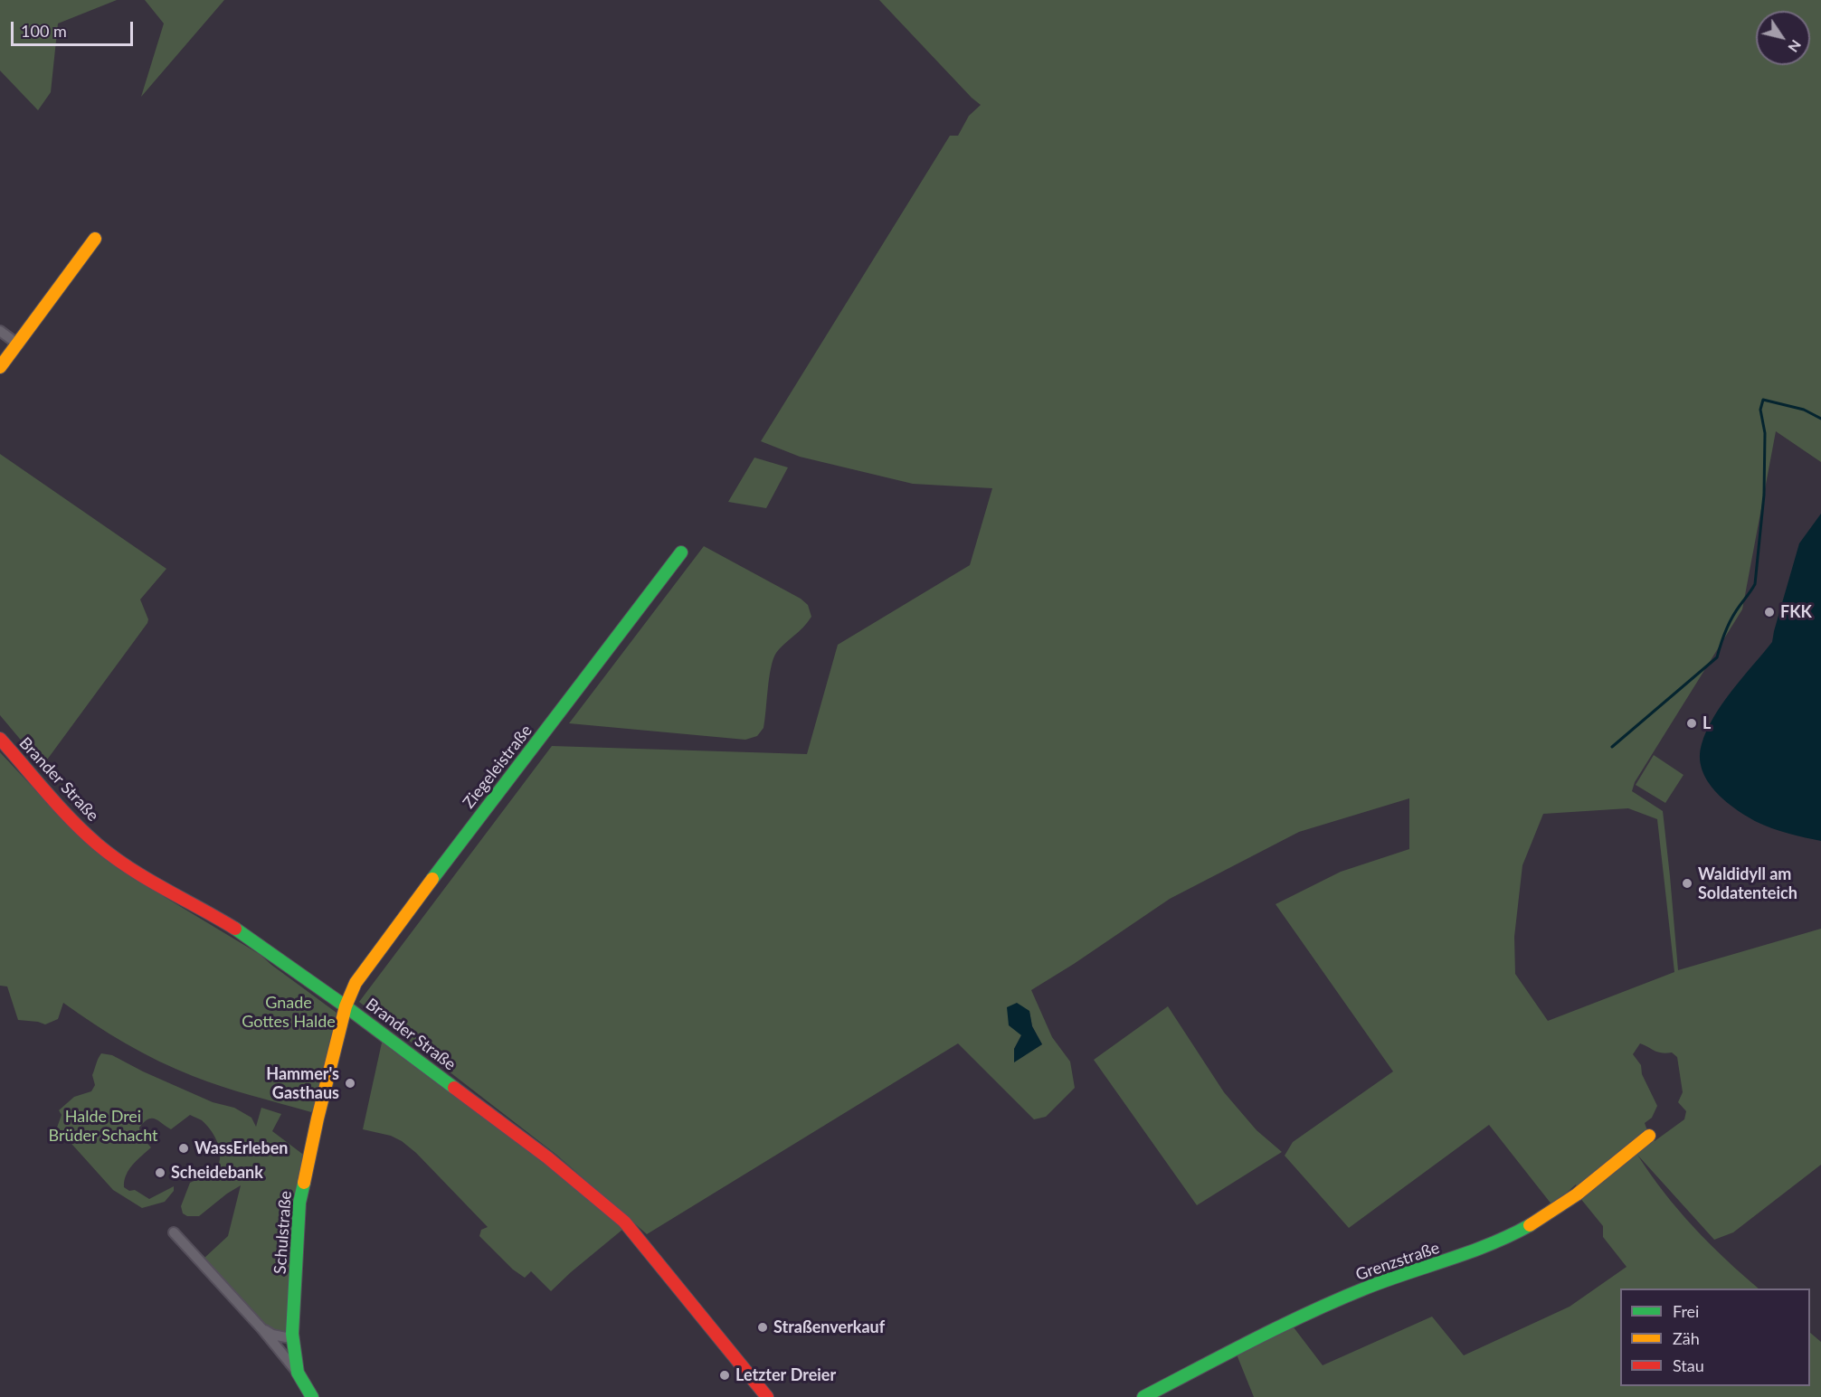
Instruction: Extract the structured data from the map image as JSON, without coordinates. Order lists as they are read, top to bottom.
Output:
{
  "streets": {
    "street": [
      "Ziegeleistraße",
      "Brander Straße",
      "Schulstraße",
      "Grenzstraße"
    ]
  },
  "crossings": [
    ["Ziegeleistraße", "Brander Straße"],
    ["Ziegeleistraße", "Schulstraße"],
    ["Brander Straße", "Schulstraße"]
  ],
  "parks": ["Gnade Gottes Halde", "Halde Drei Brüder Schacht"],
  "places": [
    "FKK",
    "L",
    "Waldidyll am Soldatenteich",
    "Hammer's Gasthaus",
    "WassErleben",
    "Scheidebank",
    "Straßenverkauf",
    "Letzter Dreier"
  ],
  "legend": ["Frei", "Zäh", "Stau"],
  "scale_bar": "100 m",
  "north": "bottom right"
}
